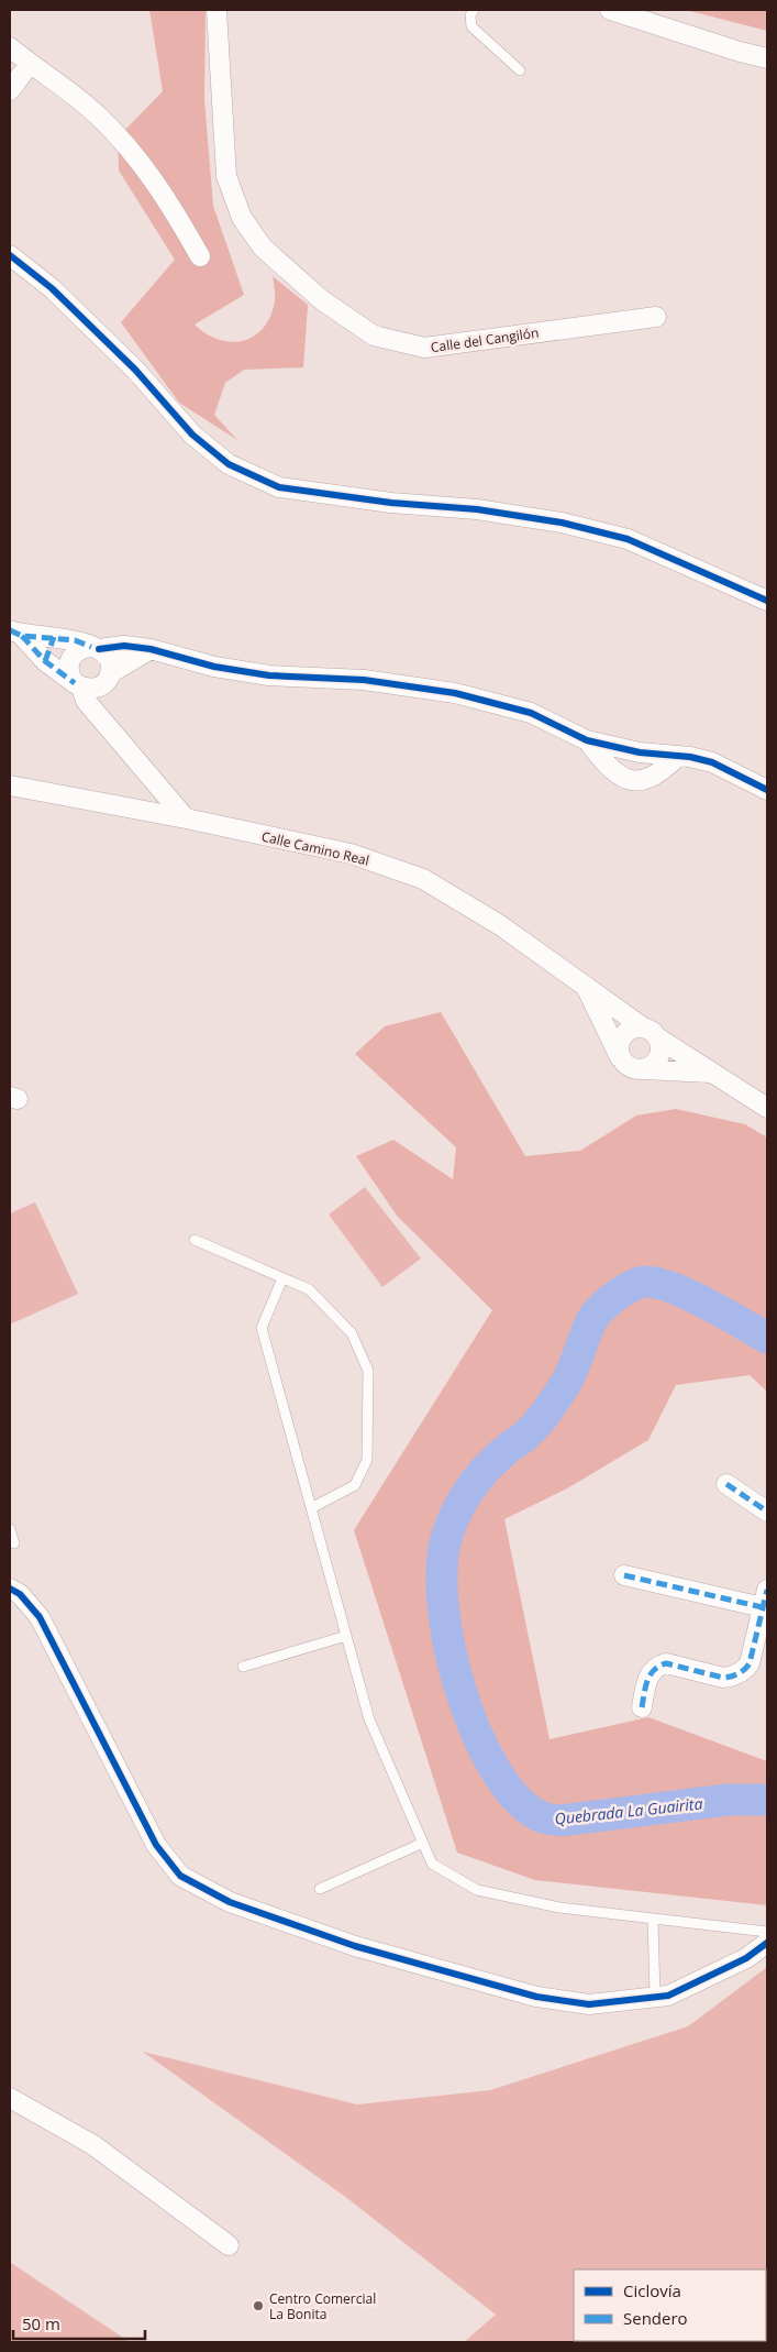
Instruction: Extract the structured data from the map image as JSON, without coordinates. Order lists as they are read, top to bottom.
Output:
{
  "streets": {
    "street": ["Calle del Cangilón", "Calle Camino Real"]
  },
  "water": ["Quebrada La Guairita"],
  "places": ["Centro Comercial La Bonita"],
  "legend": ["Ciclovía", "Sendero"],
  "scale_bar": "50 m"
}
